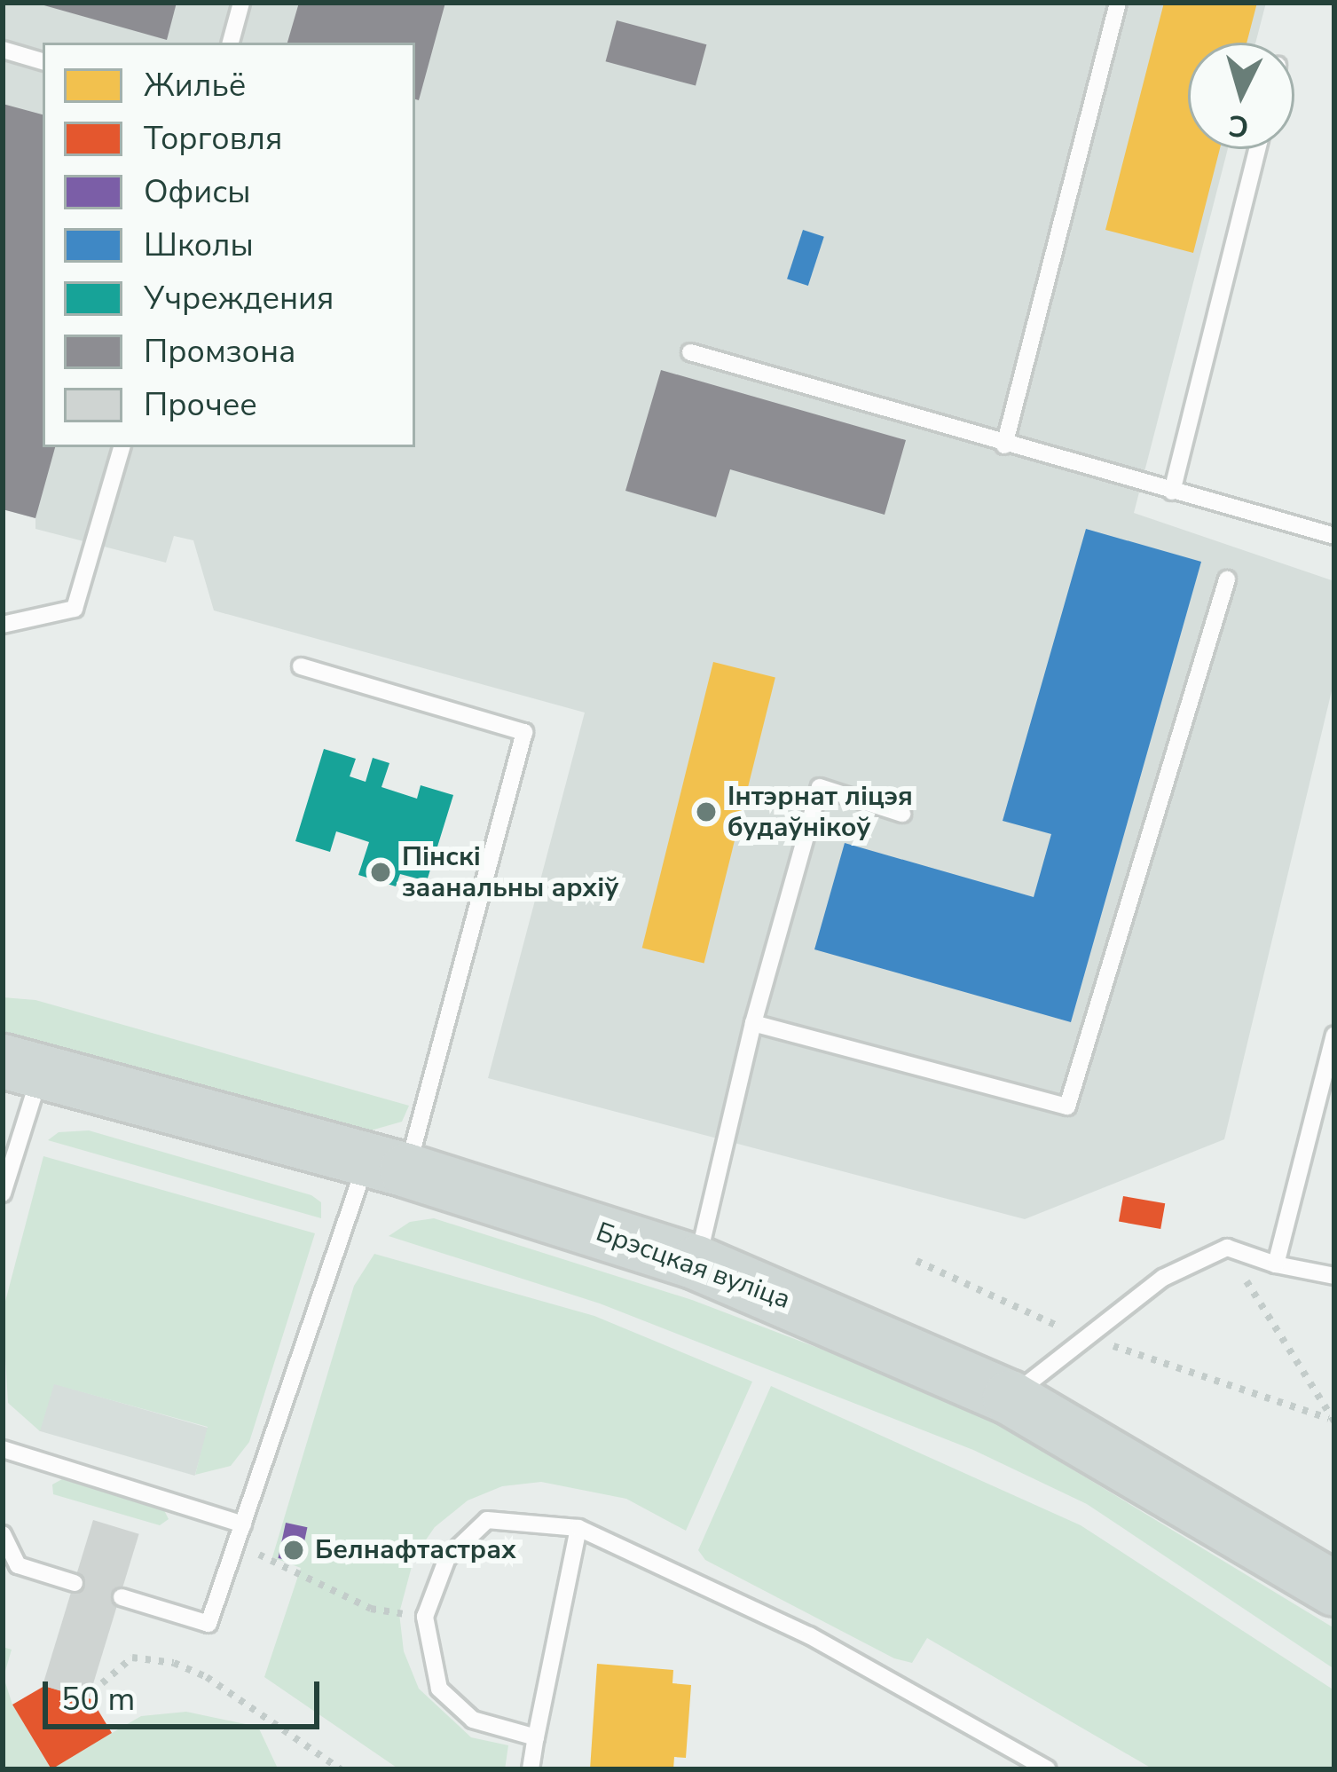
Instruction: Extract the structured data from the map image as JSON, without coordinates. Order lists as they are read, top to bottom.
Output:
{
  "streets": {
    "main road": ["Брэсцкая вуліца"]
  },
  "places": ["Інтэрнат ліцэя будаўнікоў", "Пінскі заанальны архіў", "Белнафтастрах"],
  "legend": [
    "Жильё",
    "Торговля",
    "Офисы",
    "Школы",
    "Учреждения",
    "Промзона",
    "Прочее"
  ],
  "scale_bar": "50 m",
  "north": "bottom"
}
